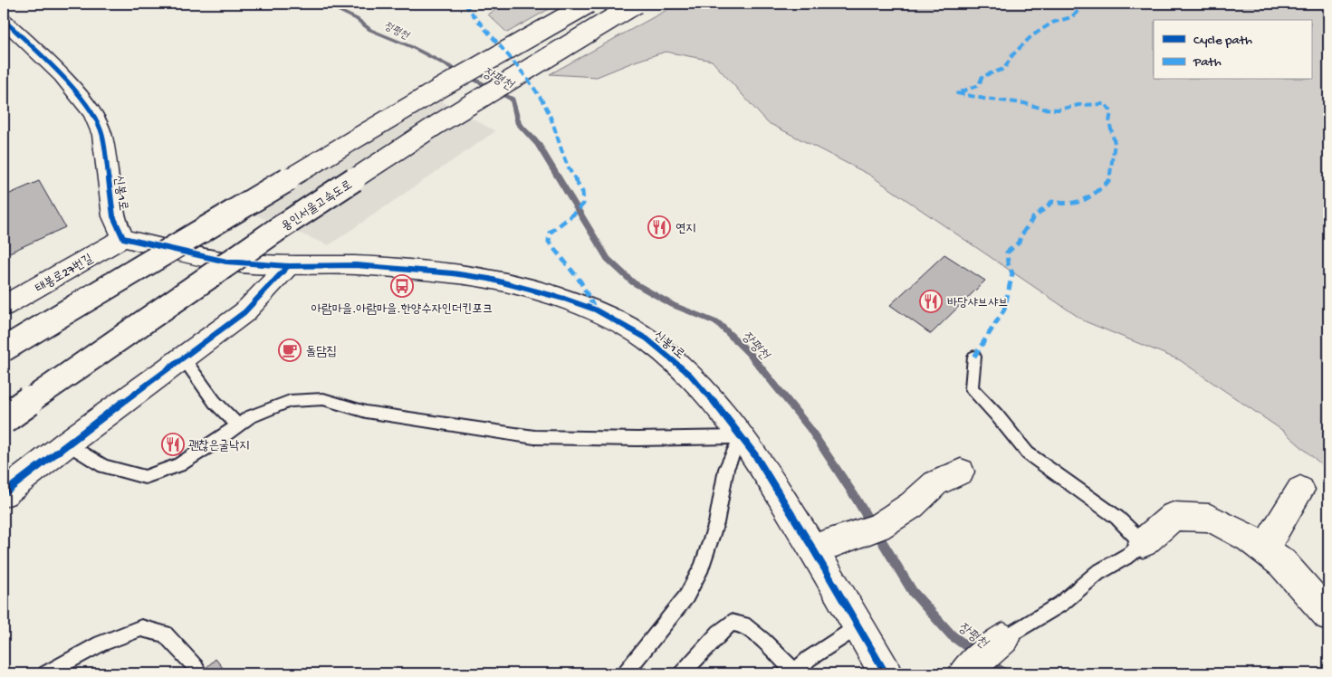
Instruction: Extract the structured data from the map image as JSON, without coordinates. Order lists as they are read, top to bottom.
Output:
{
  "streets": {
    "main road": ["신봉1로", "용인서울고속도로", "태봉로27번길"]
  },
  "crossings": [
    ["신봉1로", "태봉로27번길"]
  ],
  "water": ["정평천", "장평천"],
  "places": {
    "restaurant": ["연지", "바당샤브샤브", "괜찮은굴낙지"],
    "bus stop": ["아람마을.아람마을.한양수자인더킨포크"],
    "cafe": ["돌담집"]
  },
  "legend": ["Cycle path", "Path"]
}
